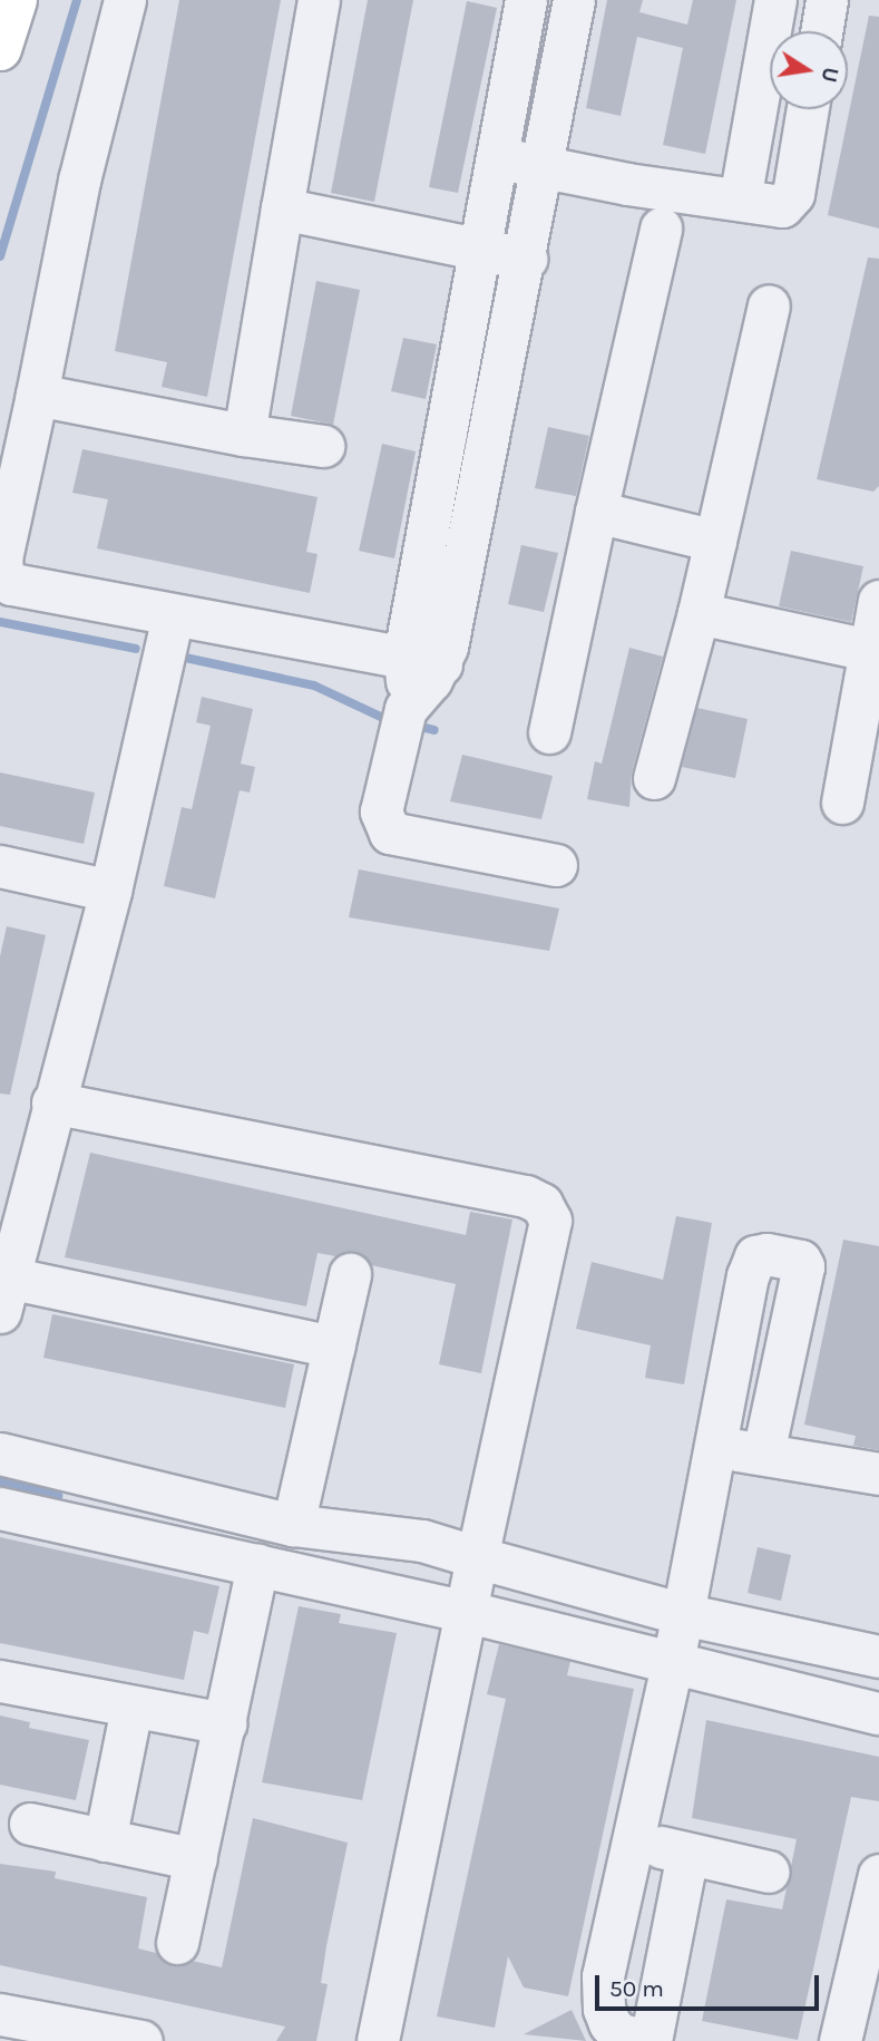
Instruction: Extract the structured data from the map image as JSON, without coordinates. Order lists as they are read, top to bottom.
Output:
{
  "scale_bar": "50 m",
  "north": "right"
}
